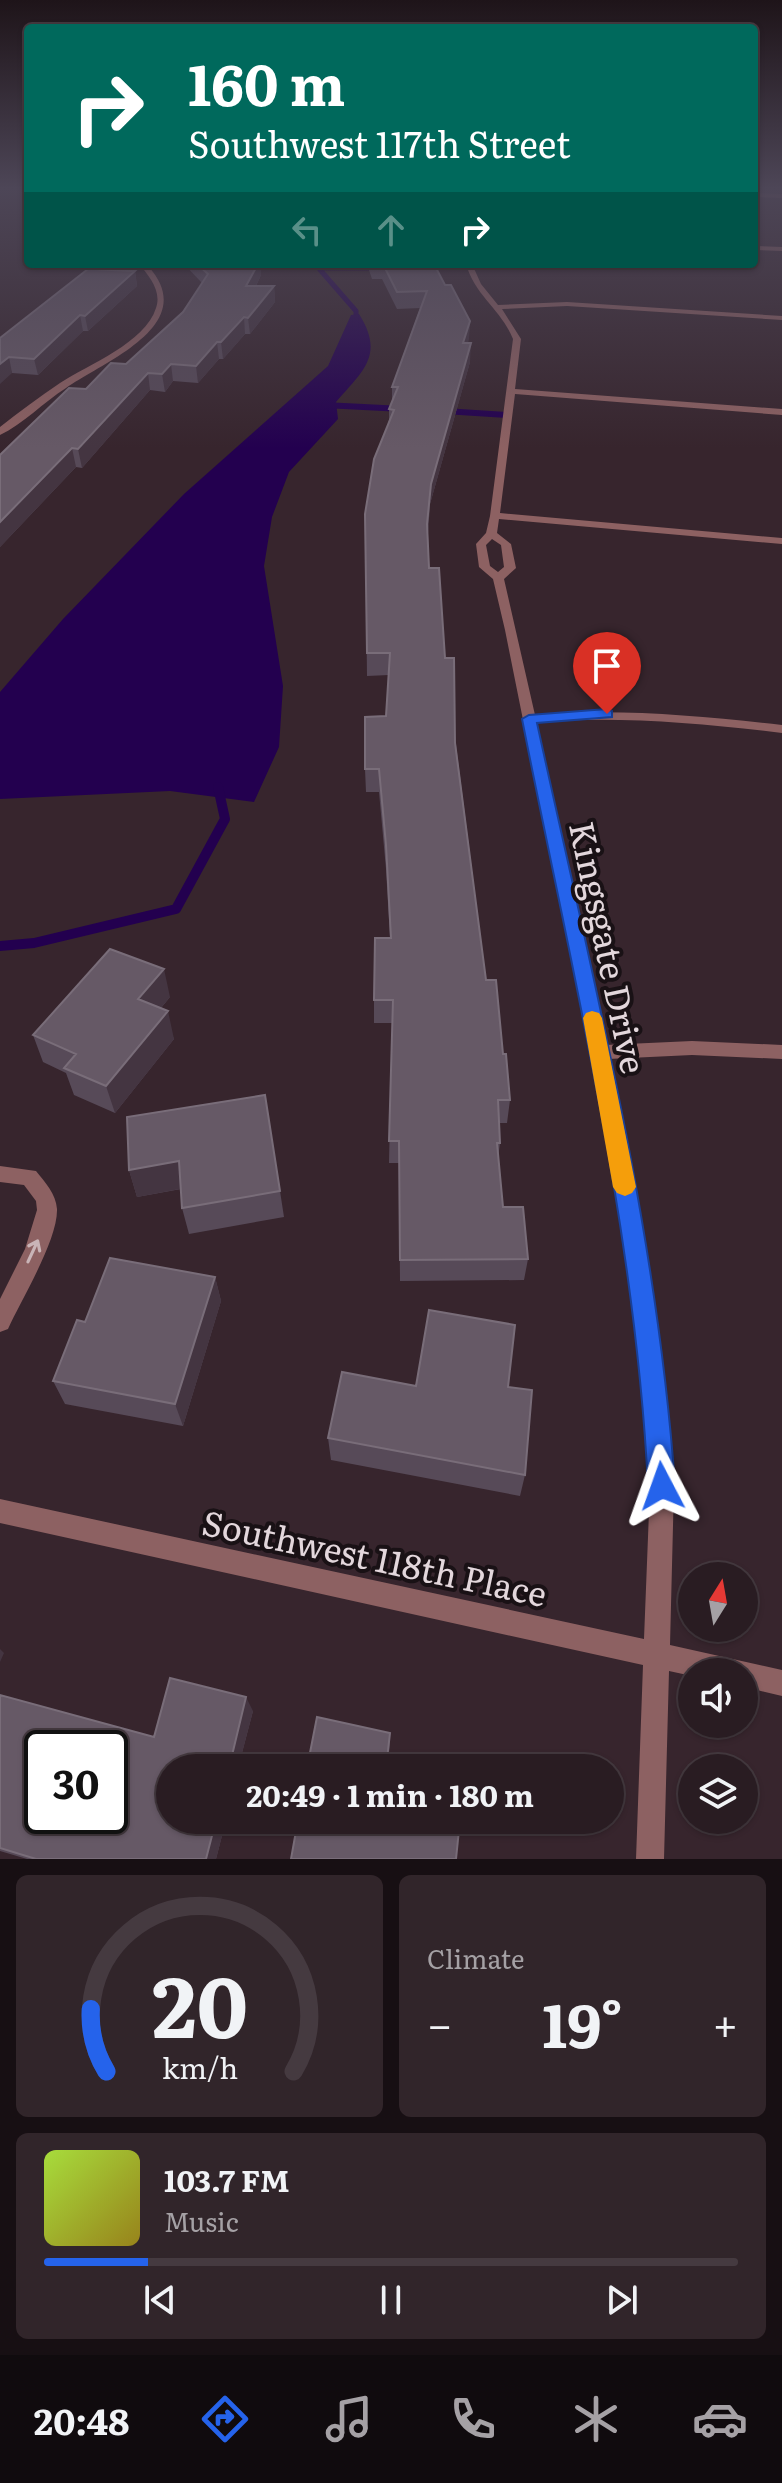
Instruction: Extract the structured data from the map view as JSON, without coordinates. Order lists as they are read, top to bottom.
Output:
{
  "streets": {
    "street": ["Kingsgate Drive", "Southwest 118th Place"]
  },
  "crossings": [
    ["Kingsgate Drive", "Southwest 118th Place"]
  ],
  "north": "top",
  "page": {
    "turn": ["160 m", "Southwest 117th Street"],
    "limit": "30",
    "trip": "20:49 · 1 min · 180 m",
    "tile": "Climate",
    "heat": ["−", "19°", "+"],
    "song": ["103.7 FM", "Music"],
    "tabs": "20:48",
    "gauge": ["20", "km/h"]
  }
}
